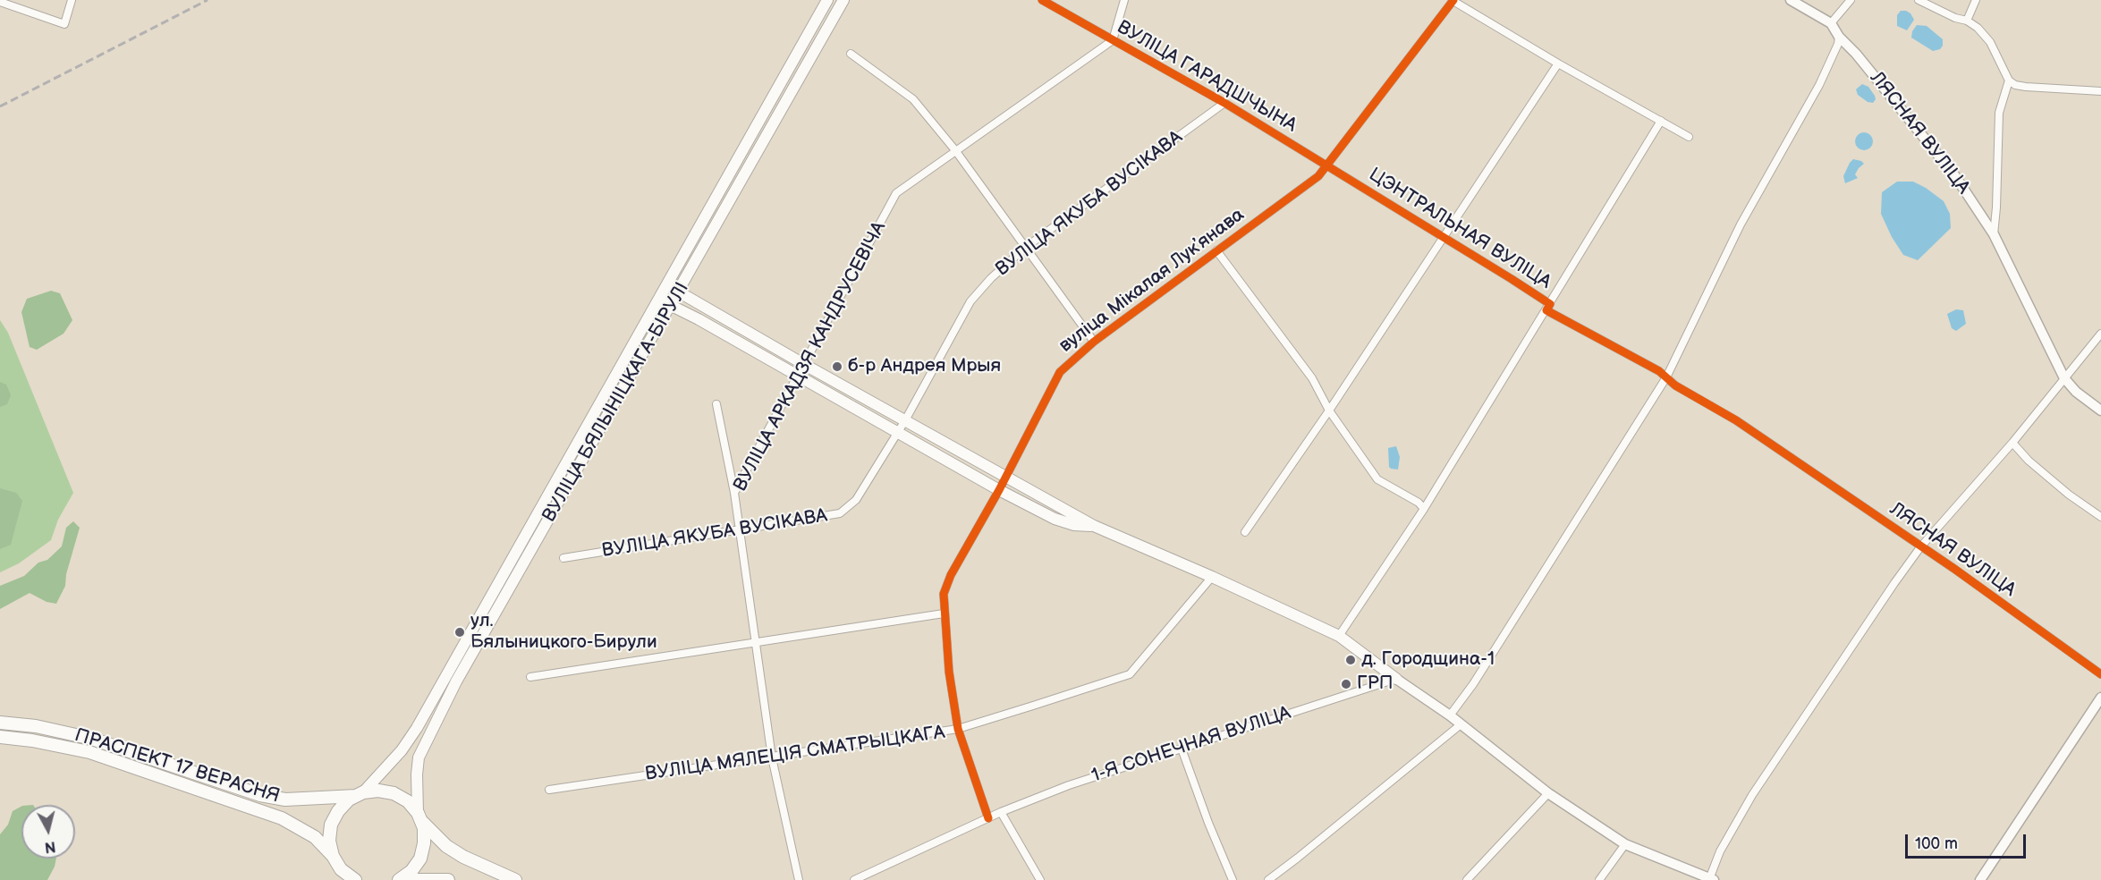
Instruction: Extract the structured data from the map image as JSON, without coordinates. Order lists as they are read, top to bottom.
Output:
{
  "streets": {
    "main road": ["ВУЛІЦА БЯЛЫНІЦКАГА-БІРУЛІ", "ПРАСПЕКТ 17 ВЕРАСНЯ"],
    "street": [
      "ВУЛІЦА ГАРАДШЧЫНА",
      "ЛЯСНАЯ ВУЛІЦА",
      "ВУЛІЦА ЯКУБА ВУСІКАВА",
      "ЦЭНТРАЛЬНАЯ ВУЛІЦА",
      "вуліца Мікалая Лукʼянава",
      "ВУЛІЦА АРКАДЗЯ КАНДРУСЕВІЧА",
      "1-Я СОНЕЧНАЯ ВУЛІЦА",
      "ВУЛІЦА МЯЛЕЦІЯ СМАТРЫЦКАГА"
    ]
  },
  "crossings": [
    ["ВУЛІЦА ГАРАДШЧЫНА", "ВУЛІЦА ЯКУБА ВУСІКАВА"],
    ["ВУЛІЦА ГАРАДШЧЫНА", "ЦЭНТРАЛЬНАЯ ВУЛІЦА"],
    ["ВУЛІЦА ГАРАДШЧЫНА", "вуліца Мікалая Лукʼянава"],
    ["ВУЛІЦА ГАРАДШЧЫНА", "ВУЛІЦА АРКАДЗЯ КАНДРУСЕВІЧА"],
    ["ЛЯСНАЯ ВУЛІЦА", "ЦЭНТРАЛЬНАЯ ВУЛІЦА"],
    ["ВУЛІЦА ЯКУБА ВУСІКАВА", "ВУЛІЦА АРКАДЗЯ КАНДРУСЕВІЧА"],
    ["ЦЭНТРАЛЬНАЯ ВУЛІЦА", "вуліца Мікалая Лукʼянава"],
    ["вуліца Мікалая Лукʼянава", "1-Я СОНЕЧНАЯ ВУЛІЦА"],
    ["вуліца Мікалая Лукʼянава", "ВУЛІЦА МЯЛЕЦІЯ СМАТРЫЦКАГА"],
    ["ВУЛІЦА АРКАДЗЯ КАНДРУСЕВІЧА", "ВУЛІЦА МЯЛЕЦІЯ СМАТРЫЦКАГА"],
    ["ВУЛІЦА БЯЛЫНІЦКАГА-БІРУЛІ", "ПРАСПЕКТ 17 ВЕРАСНЯ"]
  ],
  "places": [
    "б-р Андрея Мрыя",
    "ул. Бялыницкого-Бирули",
    "д. Городщина-1",
    "ГРП"
  ],
  "scale_bar": "100 m",
  "north": "bottom"
}
